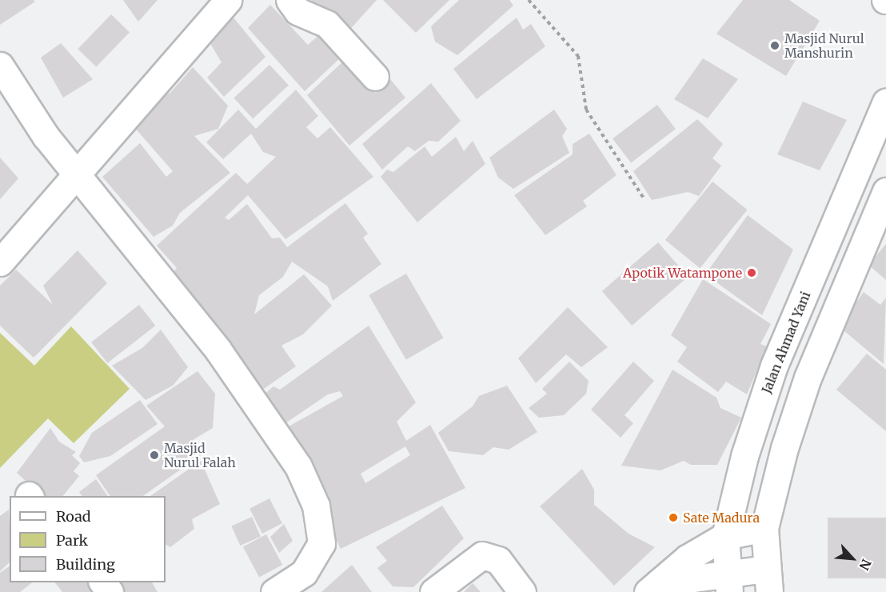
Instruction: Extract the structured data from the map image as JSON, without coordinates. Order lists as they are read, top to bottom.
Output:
{
  "streets": {
    "main road": ["Jalan Ahmad Yani"]
  },
  "places": [
    "Masjid Nurul Manshurin",
    "Apotik Watampone",
    "Masjid Nurul Falah",
    "Sate Madura"
  ],
  "legend": ["Road", "Park", "Building"],
  "north": "bottom right"
}
